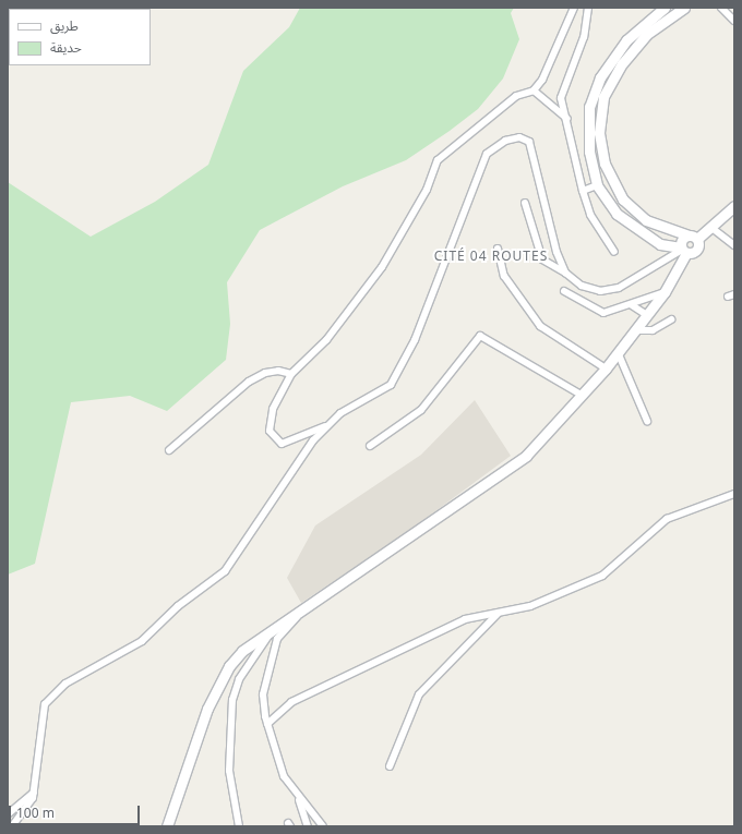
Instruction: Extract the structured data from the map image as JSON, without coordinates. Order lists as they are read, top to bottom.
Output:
{
  "districts": ["CITÉ 04 ROUTES"],
  "legend": ["طريق", "حديقة"],
  "scale_bar": "100 m"
}
